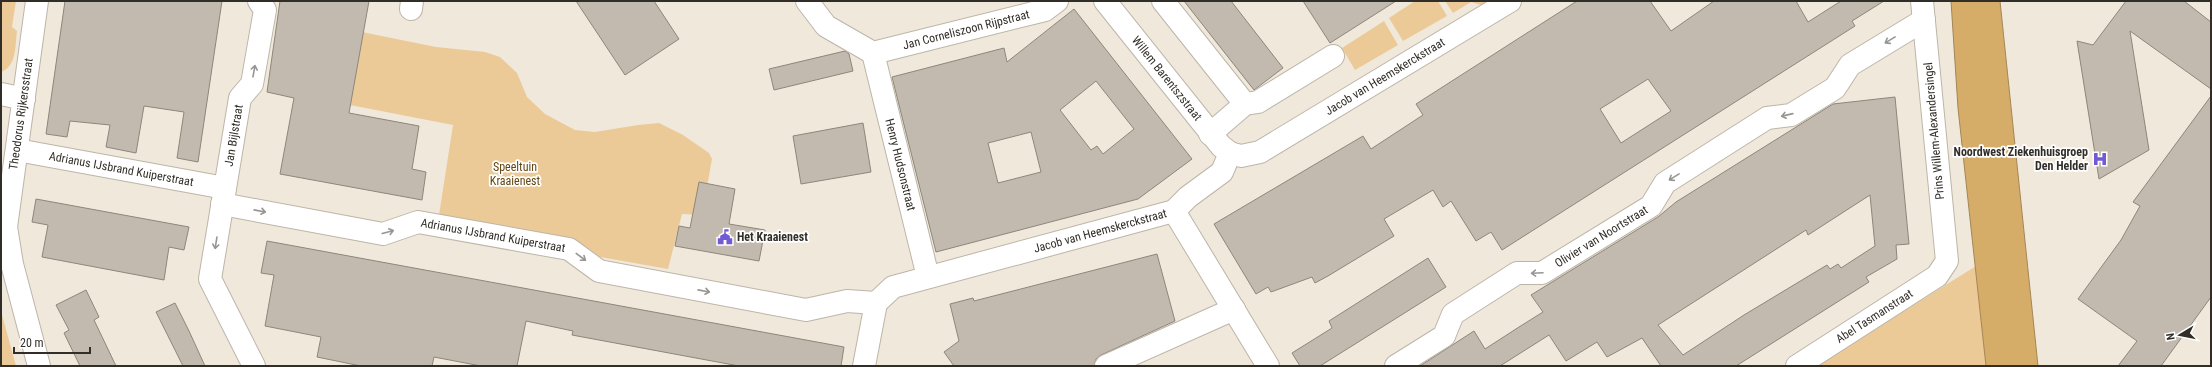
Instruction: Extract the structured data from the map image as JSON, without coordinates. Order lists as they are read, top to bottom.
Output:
{
  "streets": {
    "street": [
      "Jan Corneliszoon Rijpstraat",
      "Jacob van Heemskerckstraat",
      "Willem Barentszstraat",
      "Theodorus Rijkersstraat",
      "Prins Willem-Alexandersingel",
      "Jan Bijlstraat",
      "Henry Hudsonstraat",
      "Adrianus IJsbrand Kuiperstraat",
      "Olivier van Noortstraat",
      "Abel Tasmanstraat"
    ]
  },
  "crossings": [
    ["Jan Corneliszoon Rijpstraat", "Henry Hudsonstraat"],
    ["Jacob van Heemskerckstraat", "Willem Barentszstraat"],
    ["Jacob van Heemskerckstraat", "Henry Hudsonstraat"],
    ["Jacob van Heemskerckstraat", "Adrianus IJsbrand Kuiperstraat"],
    ["Theodorus Rijkersstraat", "Adrianus IJsbrand Kuiperstraat"],
    ["Prins Willem-Alexandersingel", "Olivier van Noortstraat"],
    ["Prins Willem-Alexandersingel", "Abel Tasmanstraat"],
    ["Jan Bijlstraat", "Adrianus IJsbrand Kuiperstraat"]
  ],
  "one_way": ["Adrianus IJsbrand Kuiperstraat", "Olivier van Noortstraat"],
  "parks": ["Speeltuin Kraaienest"],
  "places": {
    "hospital": ["Noordwest Ziekenhuisgroep Den Helder"],
    "public building": ["Het Kraaienest"]
  },
  "scale_bar": "20 m",
  "north": "left"
}
